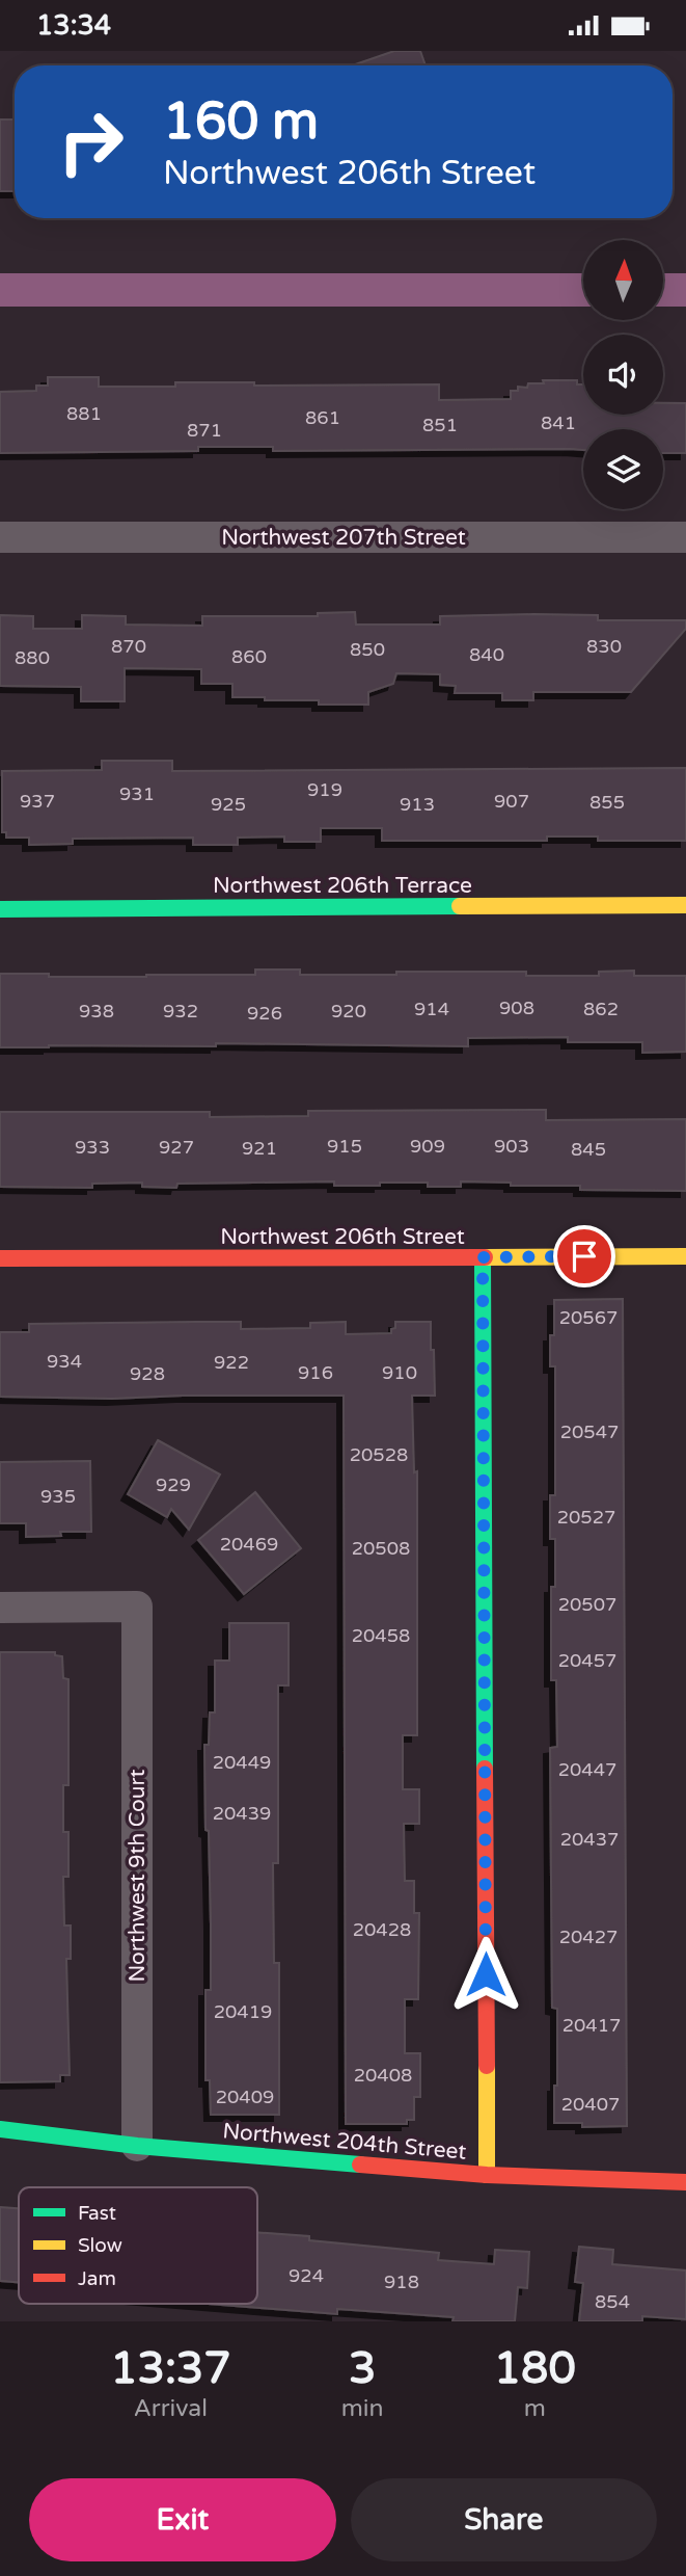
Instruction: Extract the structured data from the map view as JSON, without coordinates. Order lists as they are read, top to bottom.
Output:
{
  "streets": {
    "street": [
      "Northwest 207th Street",
      "Northwest 206th Terrace",
      "Northwest 206th Street",
      "Northwest 9th Court",
      "Northwest 204th Street"
    ]
  },
  "crossings": [
    ["Northwest 9th Court", "Northwest 204th Street"]
  ],
  "house_numbers": [
    "881",
    "861",
    "841",
    "851",
    "871",
    "870",
    "830",
    "850",
    "840",
    "860",
    "880",
    "919",
    "931",
    "937",
    "907",
    "855",
    "925",
    "913",
    "908",
    "914",
    "862",
    "938",
    "932",
    "920",
    "926",
    "915",
    "909",
    "903",
    "933",
    "927",
    "921",
    "845",
    "20567",
    "934",
    "922",
    "916",
    "910",
    "928",
    "20547",
    "20528",
    "929",
    "935",
    "20527",
    "20469",
    "20508",
    "20507",
    "20458",
    "20457",
    "20449",
    "20447",
    "20439",
    "20437",
    "20428",
    "20427",
    "20419",
    "20417",
    "20408",
    "20409",
    "20407",
    "924",
    "918",
    "854"
  ],
  "legend": ["Fast", "Slow", "Jam"],
  "north": "top",
  "page": {
    "status": "13:34",
    "turn": ["160 m", "Northwest 206th Street"],
    "eta": [
      "13:37",
      "Arrival",
      "3",
      "min",
      "180",
      "m"
    ],
    "buttons": ["Exit", "Share"]
  }
}
